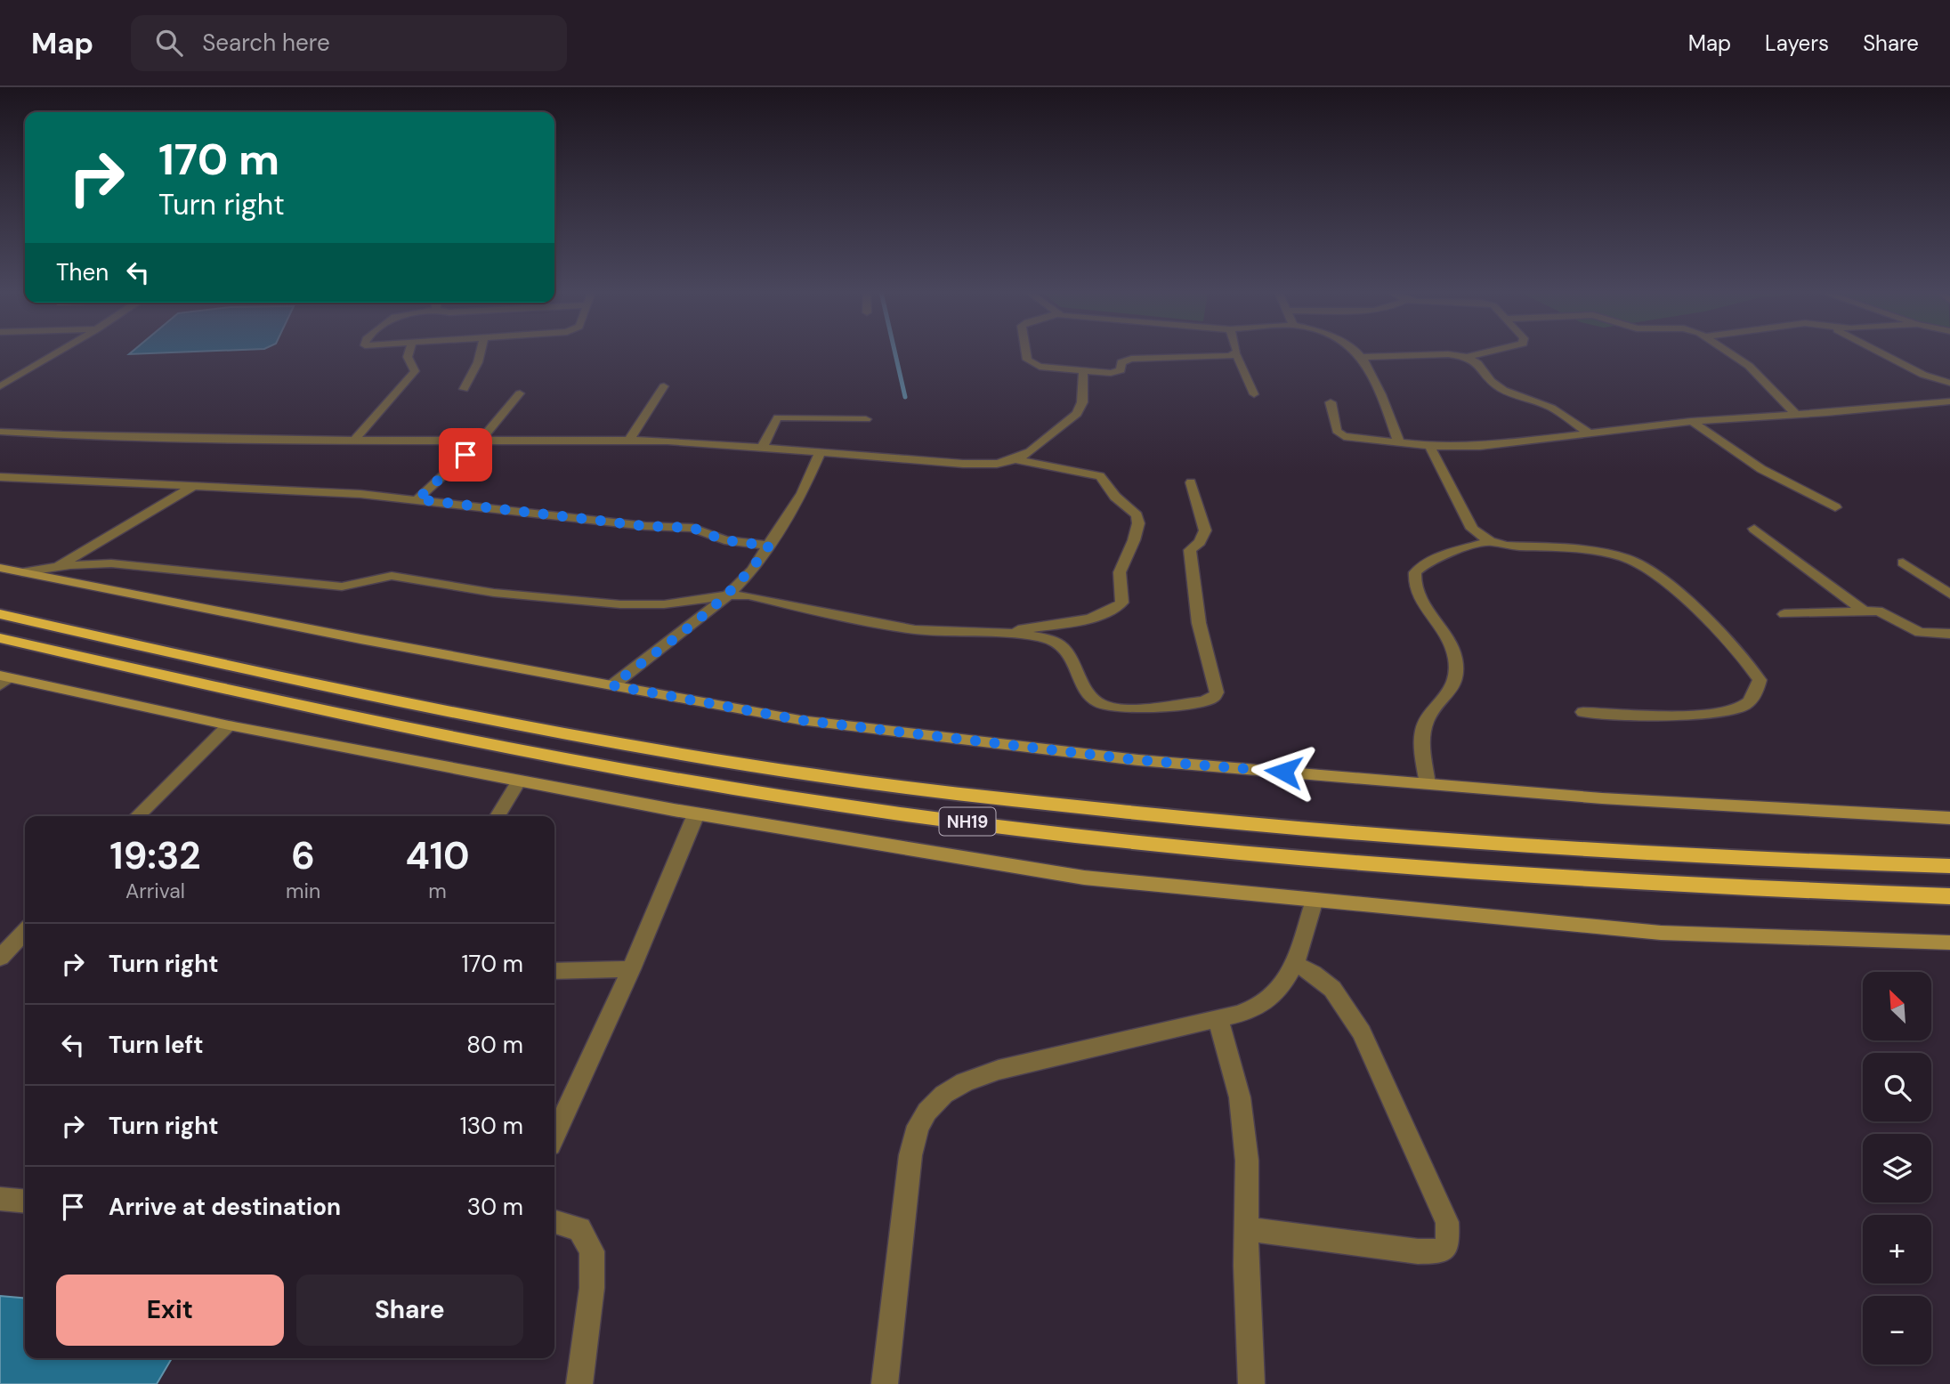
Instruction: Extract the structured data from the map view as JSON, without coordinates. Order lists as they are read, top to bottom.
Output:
{
  "streets": {
    "highway": ["NH19"]
  },
  "north": "top left",
  "page": {
    "header": "Map",
    "search": "Search here",
    "nav": ["Map", "Layers", "Share"],
    "turn": ["170 m", "Turn right"],
    "then": "Then",
    "eta": [
      "19:32",
      "Arrival",
      "6",
      "min",
      "410",
      "m"
    ],
    "list": [
      {
        "name": "Turn right",
        "value": "170 m"
      },
      {
        "name": "Turn left",
        "value": "80 m"
      },
      {
        "name": "Turn right",
        "value": "130 m"
      },
      {
        "name": "Arrive at destination",
        "value": "30 m"
      }
    ],
    "map_buttons": ["+", "−"],
    "buttons": ["Exit", "Share"]
  }
}
